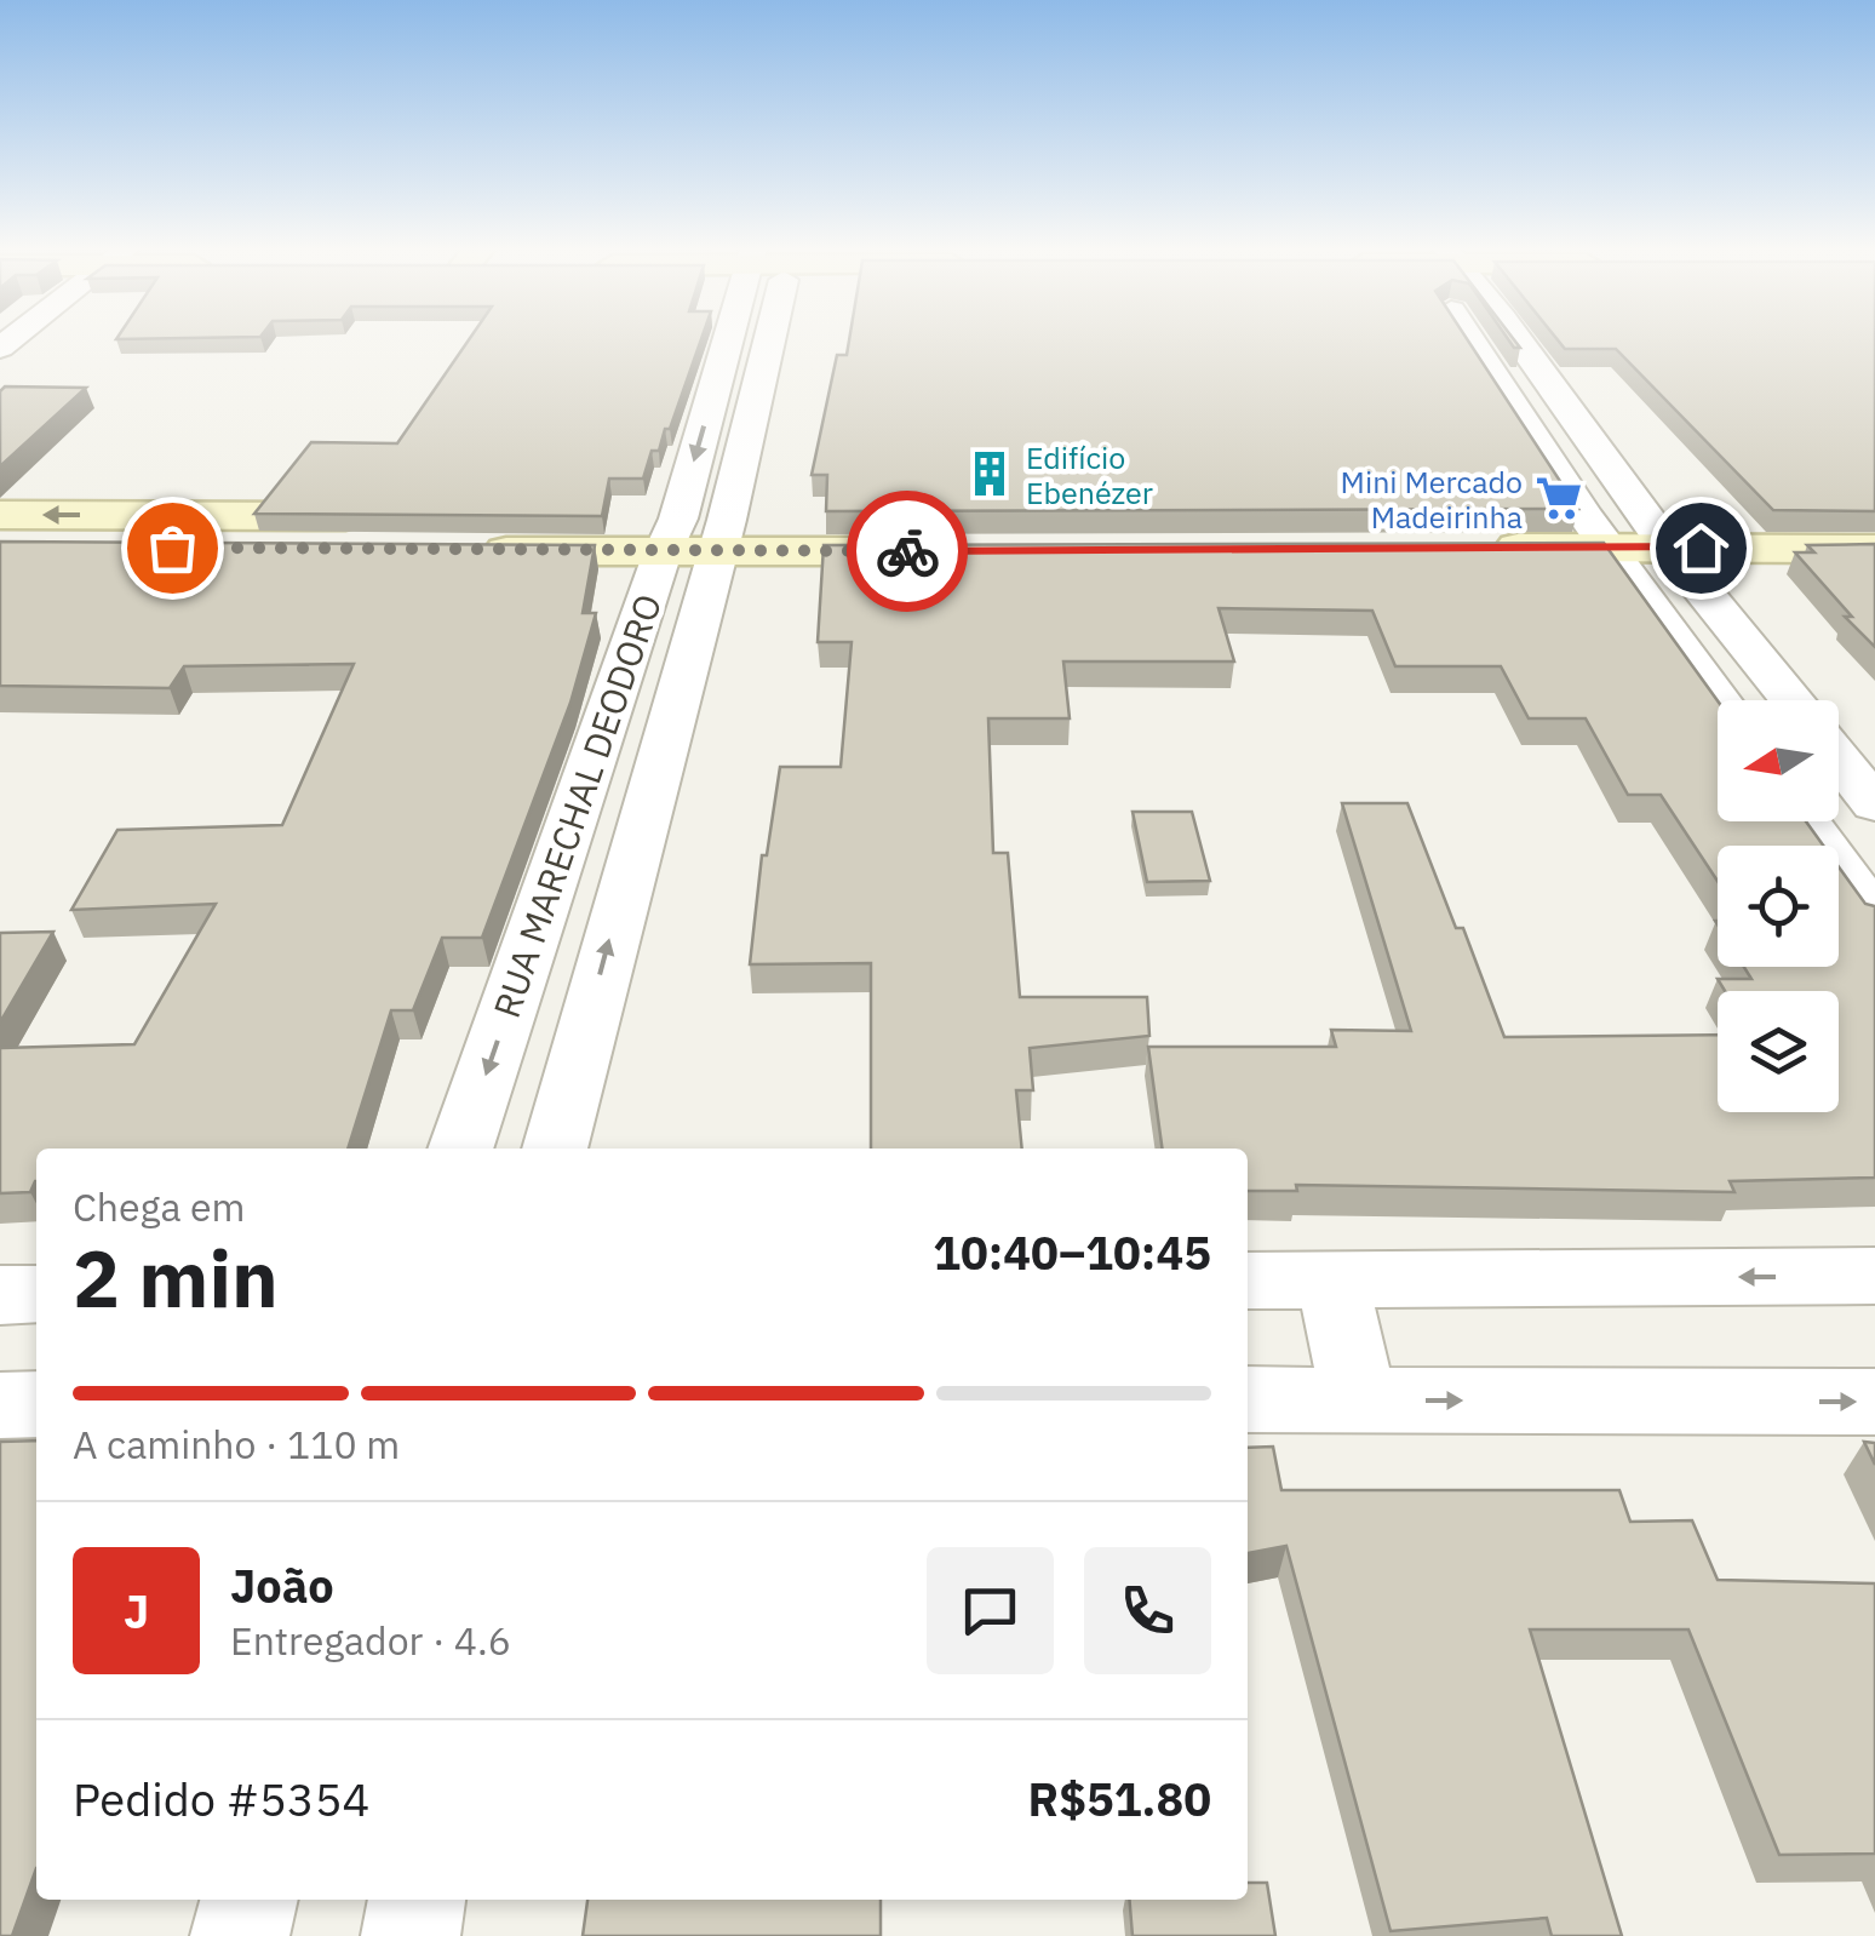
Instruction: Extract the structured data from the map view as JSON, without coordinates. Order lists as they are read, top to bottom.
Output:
{
  "streets": {
    "street": ["RUA MARECHAL DEODORO"]
  },
  "places": {
    "building": ["Edifício Ebenézer"],
    "supermarket": ["Mini Mercado Madeirinha"]
  },
  "north": "left",
  "page": {
    "heading": ["2 min", "Chega em", "10:40–10:45"],
    "panel": [
      "João",
      "Entregador · 4.6",
      "Pedido #5354",
      "R$51.80"
    ],
    "bar": "A caminho · 110 m",
    "round": "J"
  }
}
